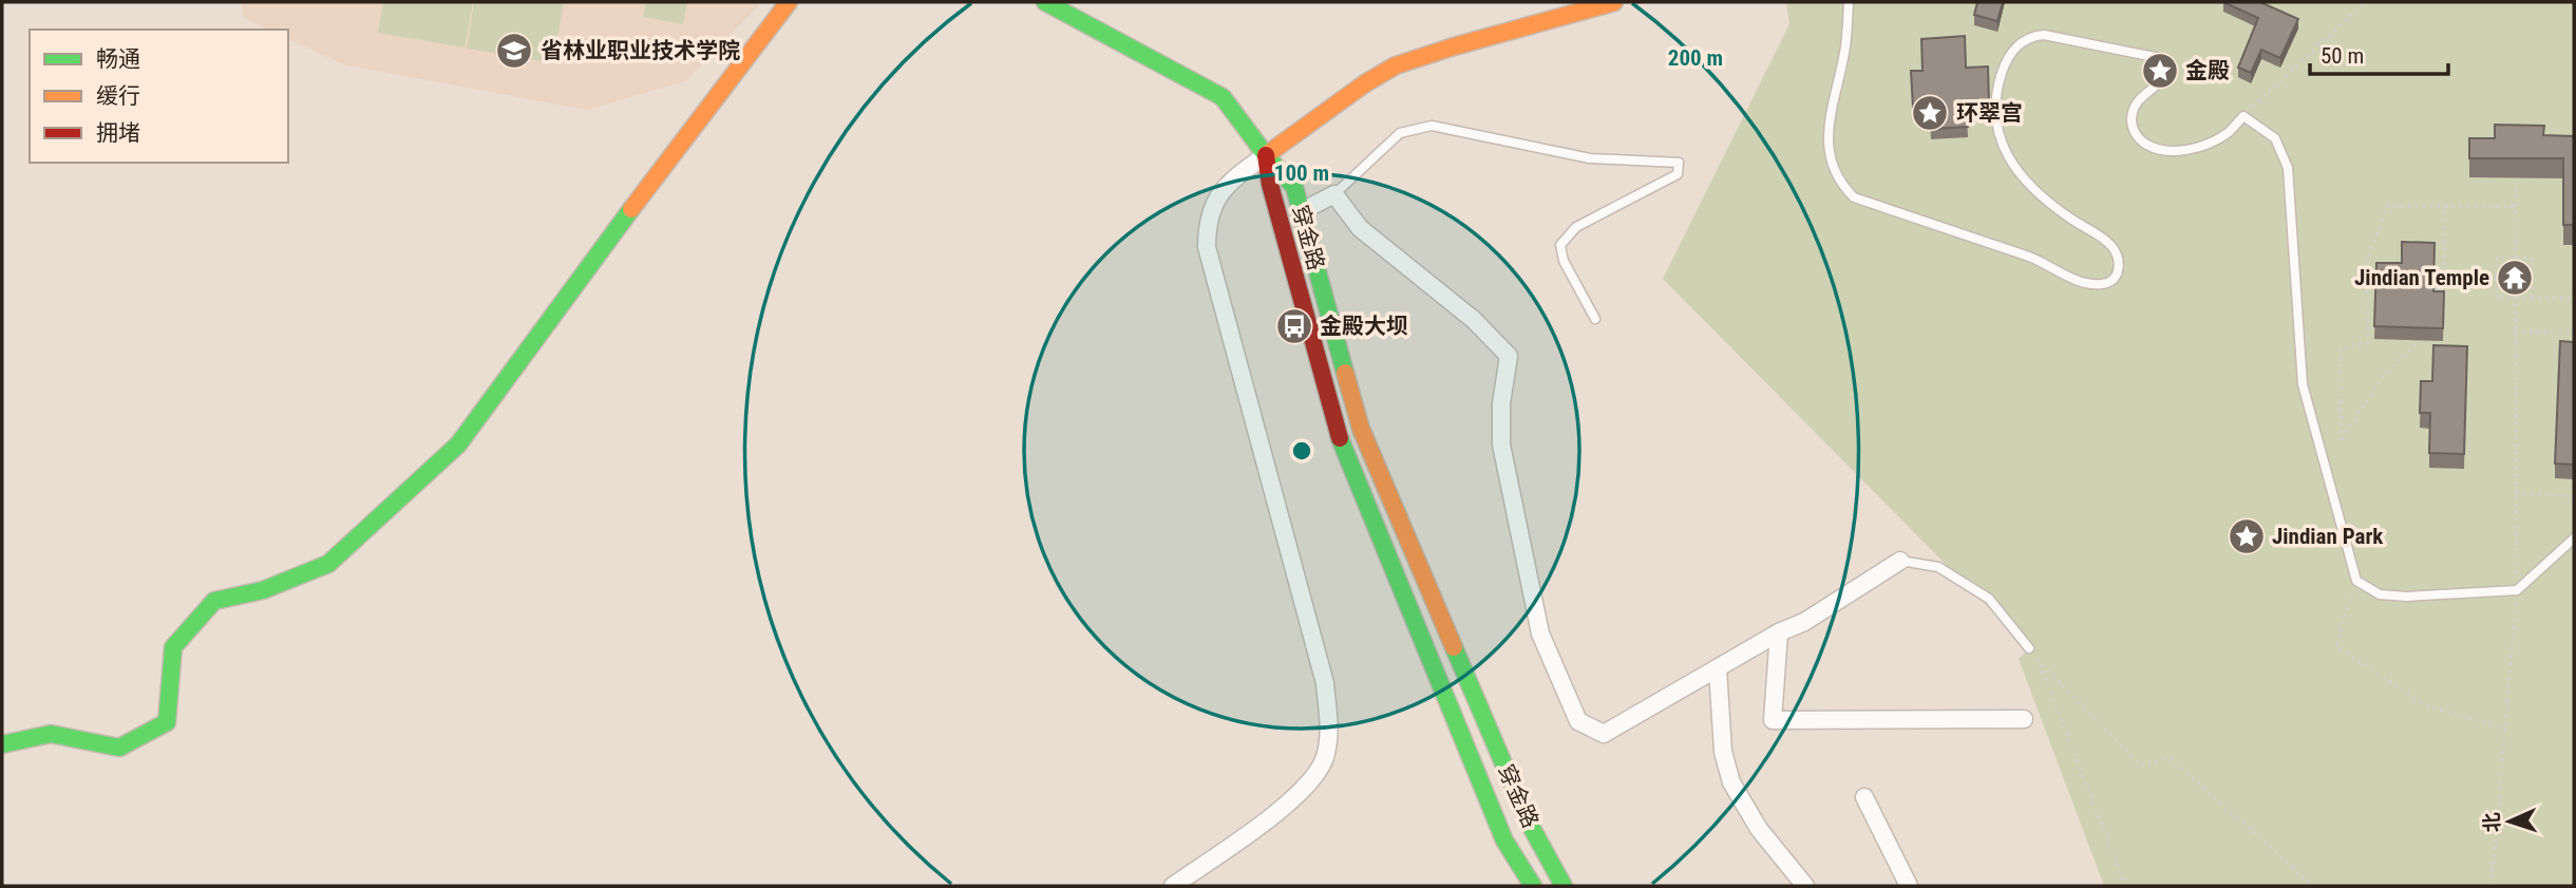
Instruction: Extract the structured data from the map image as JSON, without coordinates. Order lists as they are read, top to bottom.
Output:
{
  "streets": {
    "main road": ["穿金路"]
  },
  "places": {
    "school or university": ["省林业职业技术学院"],
    "place": ["金殿", "环翠宫", "Jindian Park"],
    "temple": ["Jindian Temple"],
    "bus stop": ["金殿大坝"]
  },
  "legend": ["畅通", "缓行", "拥堵"],
  "scale_bar": "50 m",
  "north": "left",
  "rings": ["200 m", "100 m"]
}
